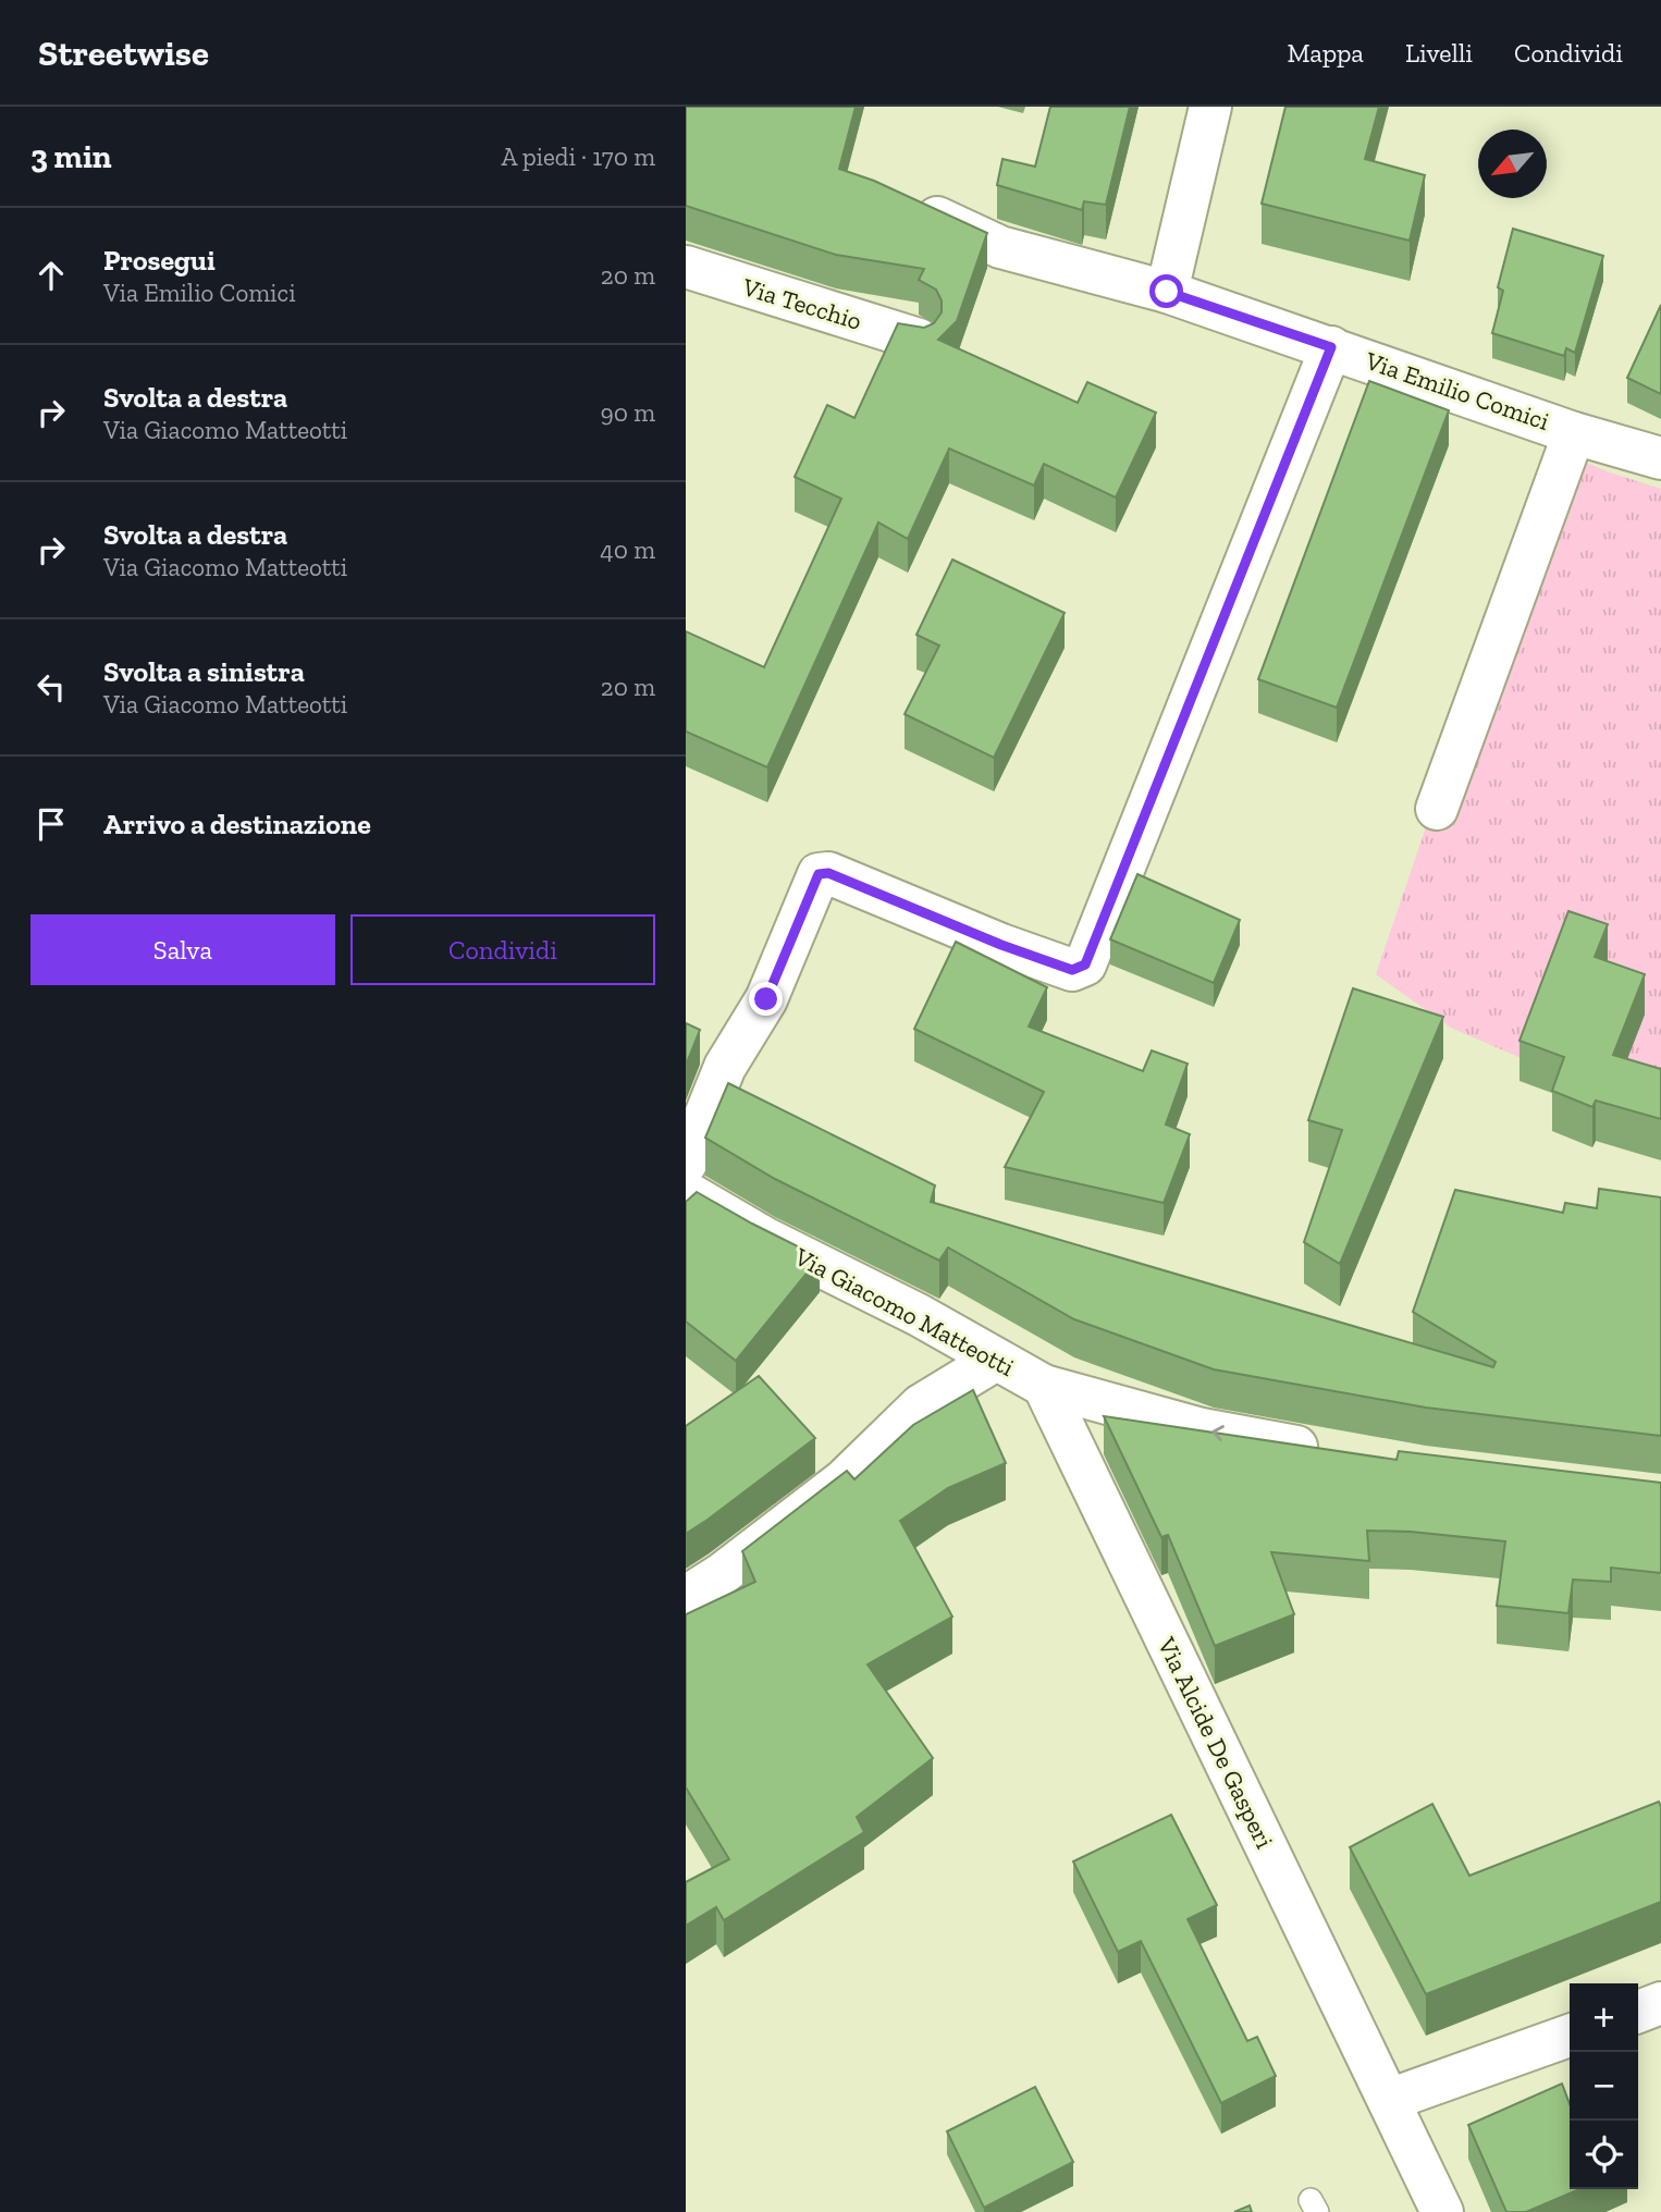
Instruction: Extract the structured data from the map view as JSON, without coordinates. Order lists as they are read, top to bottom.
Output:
{
  "streets": {
    "street": [
      "Via Tecchio",
      "Via Emilio Comici",
      "Via Giacomo Matteotti",
      "Via Alcide De Gasperi"
    ]
  },
  "crossings": [
    ["Via Giacomo Matteotti", "Via Alcide De Gasperi"]
  ],
  "one_way": ["Via Giacomo Matteotti"],
  "north": "bottom left",
  "page": {
    "header": "Streetwise",
    "nav": ["Mappa", "Livelli", "Condividi"],
    "heading": ["3 min", "A piedi · 170 m"],
    "list": [
      ["Prosegui", "Via Emilio Comici", "20 m"],
      ["Svolta a destra", "Via Giacomo Matteotti", "90 m"],
      ["Svolta a destra", "Via Giacomo Matteotti", "40 m"],
      ["Svolta a sinistra", "Via Giacomo Matteotti", "20 m"],
      "Arrivo a destinazione"
    ],
    "buttons": ["Salva", "Condividi"],
    "map_buttons": ["+", "−"]
  }
}
